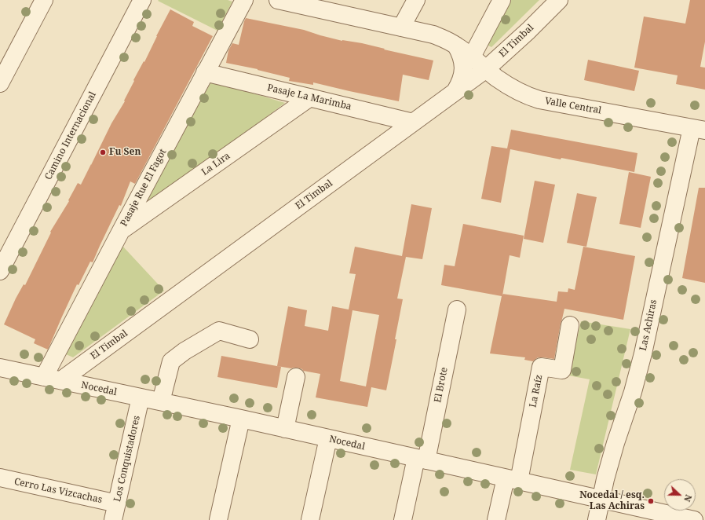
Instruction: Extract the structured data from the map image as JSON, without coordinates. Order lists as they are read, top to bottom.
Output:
{
  "streets": {
    "street": [
      "El Timbal",
      "Pasaje La Marimba",
      "Valle Central",
      "Camino Internacional",
      "La Lira",
      "Pasaje Rue El Fagot",
      "Las Achiras",
      "El Brote",
      "Nocedal",
      "La Raíz",
      "Los Conquistadores",
      "Cerro Las Vizcachas"
    ]
  },
  "crossings": [
    ["El Timbal", "Pasaje La Marimba"],
    ["El Timbal", "Valle Central"],
    ["El Timbal", "Nocedal"],
    ["Pasaje La Marimba", "La Lira"],
    ["Pasaje La Marimba", "Pasaje Rue El Fagot"],
    ["Valle Central", "Las Achiras"],
    ["La Lira", "Pasaje Rue El Fagot"],
    ["Pasaje Rue El Fagot", "Nocedal"],
    ["Las Achiras", "Nocedal"],
    ["El Brote", "Nocedal"],
    ["Nocedal", "La Raíz"],
    ["Nocedal", "Los Conquistadores"],
    ["Los Conquistadores", "Cerro Las Vizcachas"]
  ],
  "places": ["Fu Sen", "Nocedal / esq. Las Achiras"],
  "north": "right"
}
